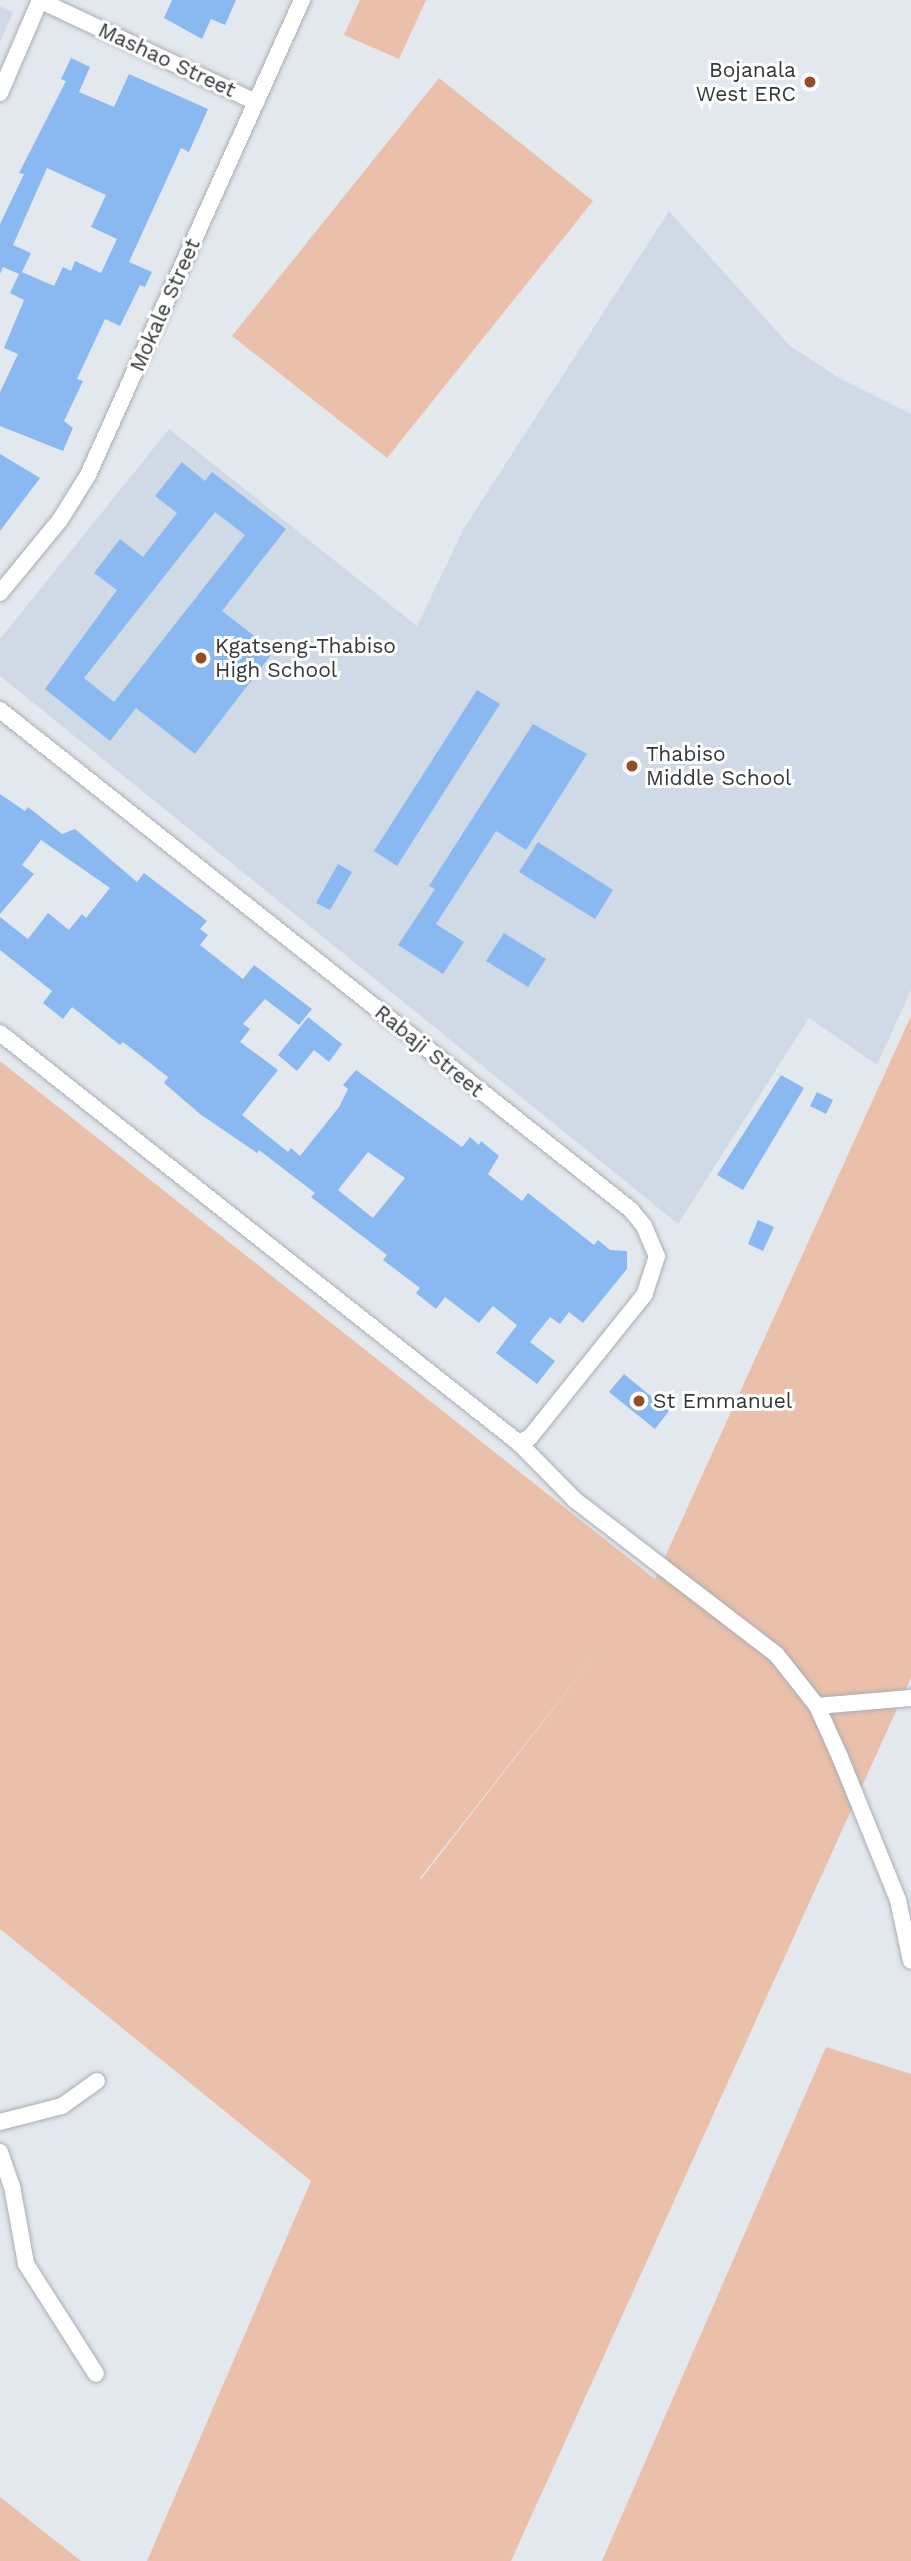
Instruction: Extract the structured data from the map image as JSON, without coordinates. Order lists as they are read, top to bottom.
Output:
{
  "streets": {
    "street": ["Mashao Street", "Mokale Street", "Rabaji Street"]
  },
  "crossings": [
    ["Mashao Street", "Mokale Street"]
  ],
  "places": [
    "Bojanala West ERC",
    "Kgatseng-Thabiso High School",
    "Thabiso Middle School",
    "St Emmanuel"
  ]
}
